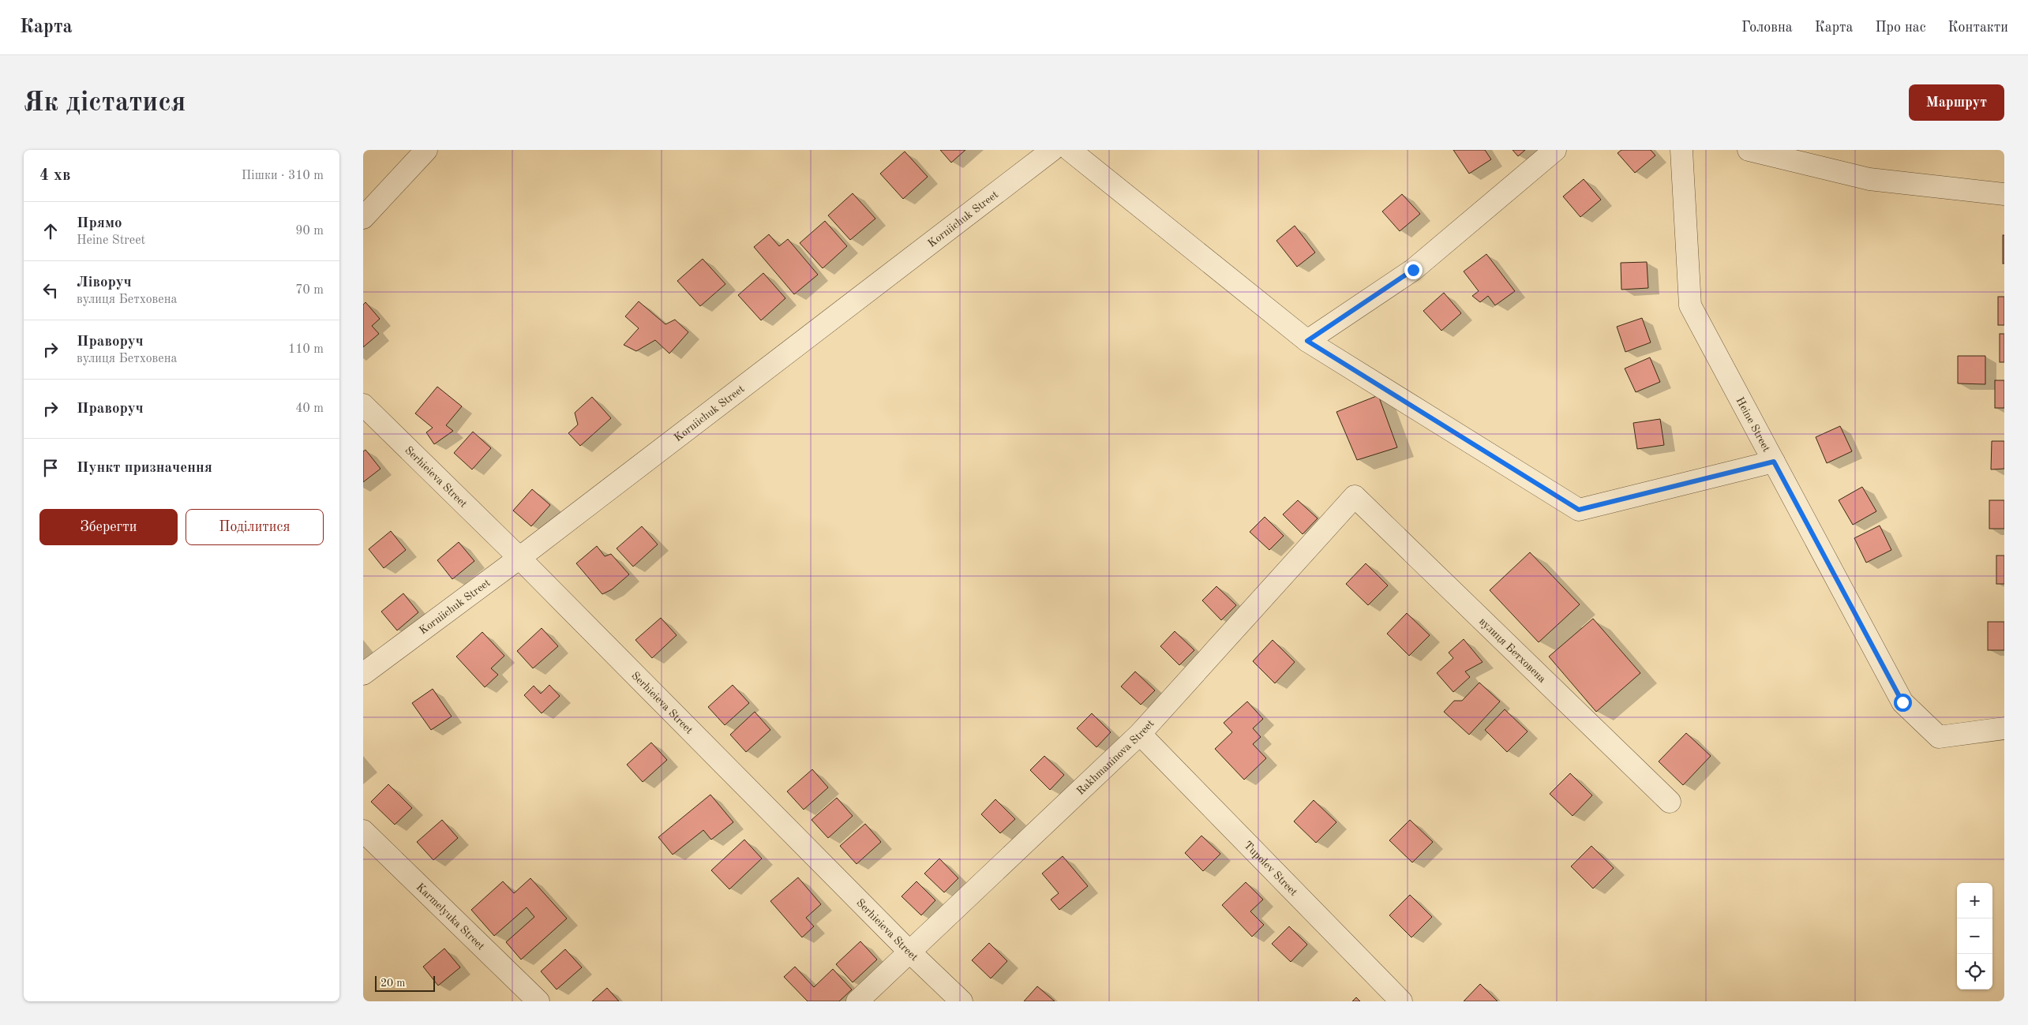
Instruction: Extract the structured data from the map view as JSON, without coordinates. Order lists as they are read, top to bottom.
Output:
{
  "streets": {
    "street": [
      "Korniichuk Street",
      "Heine Street",
      "Serhieieva Street",
      "вулиця Бетховена",
      "Rakhmaninova Street",
      "Tupolev Street",
      "Karmelyuka Street"
    ]
  },
  "crossings": [
    ["Korniichuk Street", "Serhieieva Street"],
    ["Serhieieva Street", "Rakhmaninova Street"],
    ["вулиця Бетховена", "Rakhmaninova Street"],
    ["Rakhmaninova Street", "Tupolev Street"]
  ],
  "scale_bar": "20 m",
  "page": {
    "header": "Карта",
    "nav": [
      "Головна",
      "Карта",
      "Про нас",
      "Контакти"
    ],
    "buttons": [
      "Маршрут",
      ["Зберегти", "Поділитися"]
    ],
    "title": "Як дістатися",
    "heading": ["4 хв", "Пішки · 310 m"],
    "list": [
      ["Прямо", "Heine Street", "90 m"],
      ["Ліворуч", "вулиця Бетховена", "70 m"],
      ["Праворуч", "вулиця Бетховена", "110 m"],
      ["Праворуч", "40 m"],
      "Пункт призначення"
    ],
    "map_buttons": ["+", "−"],
    "scale": "20 m"
  }
}
